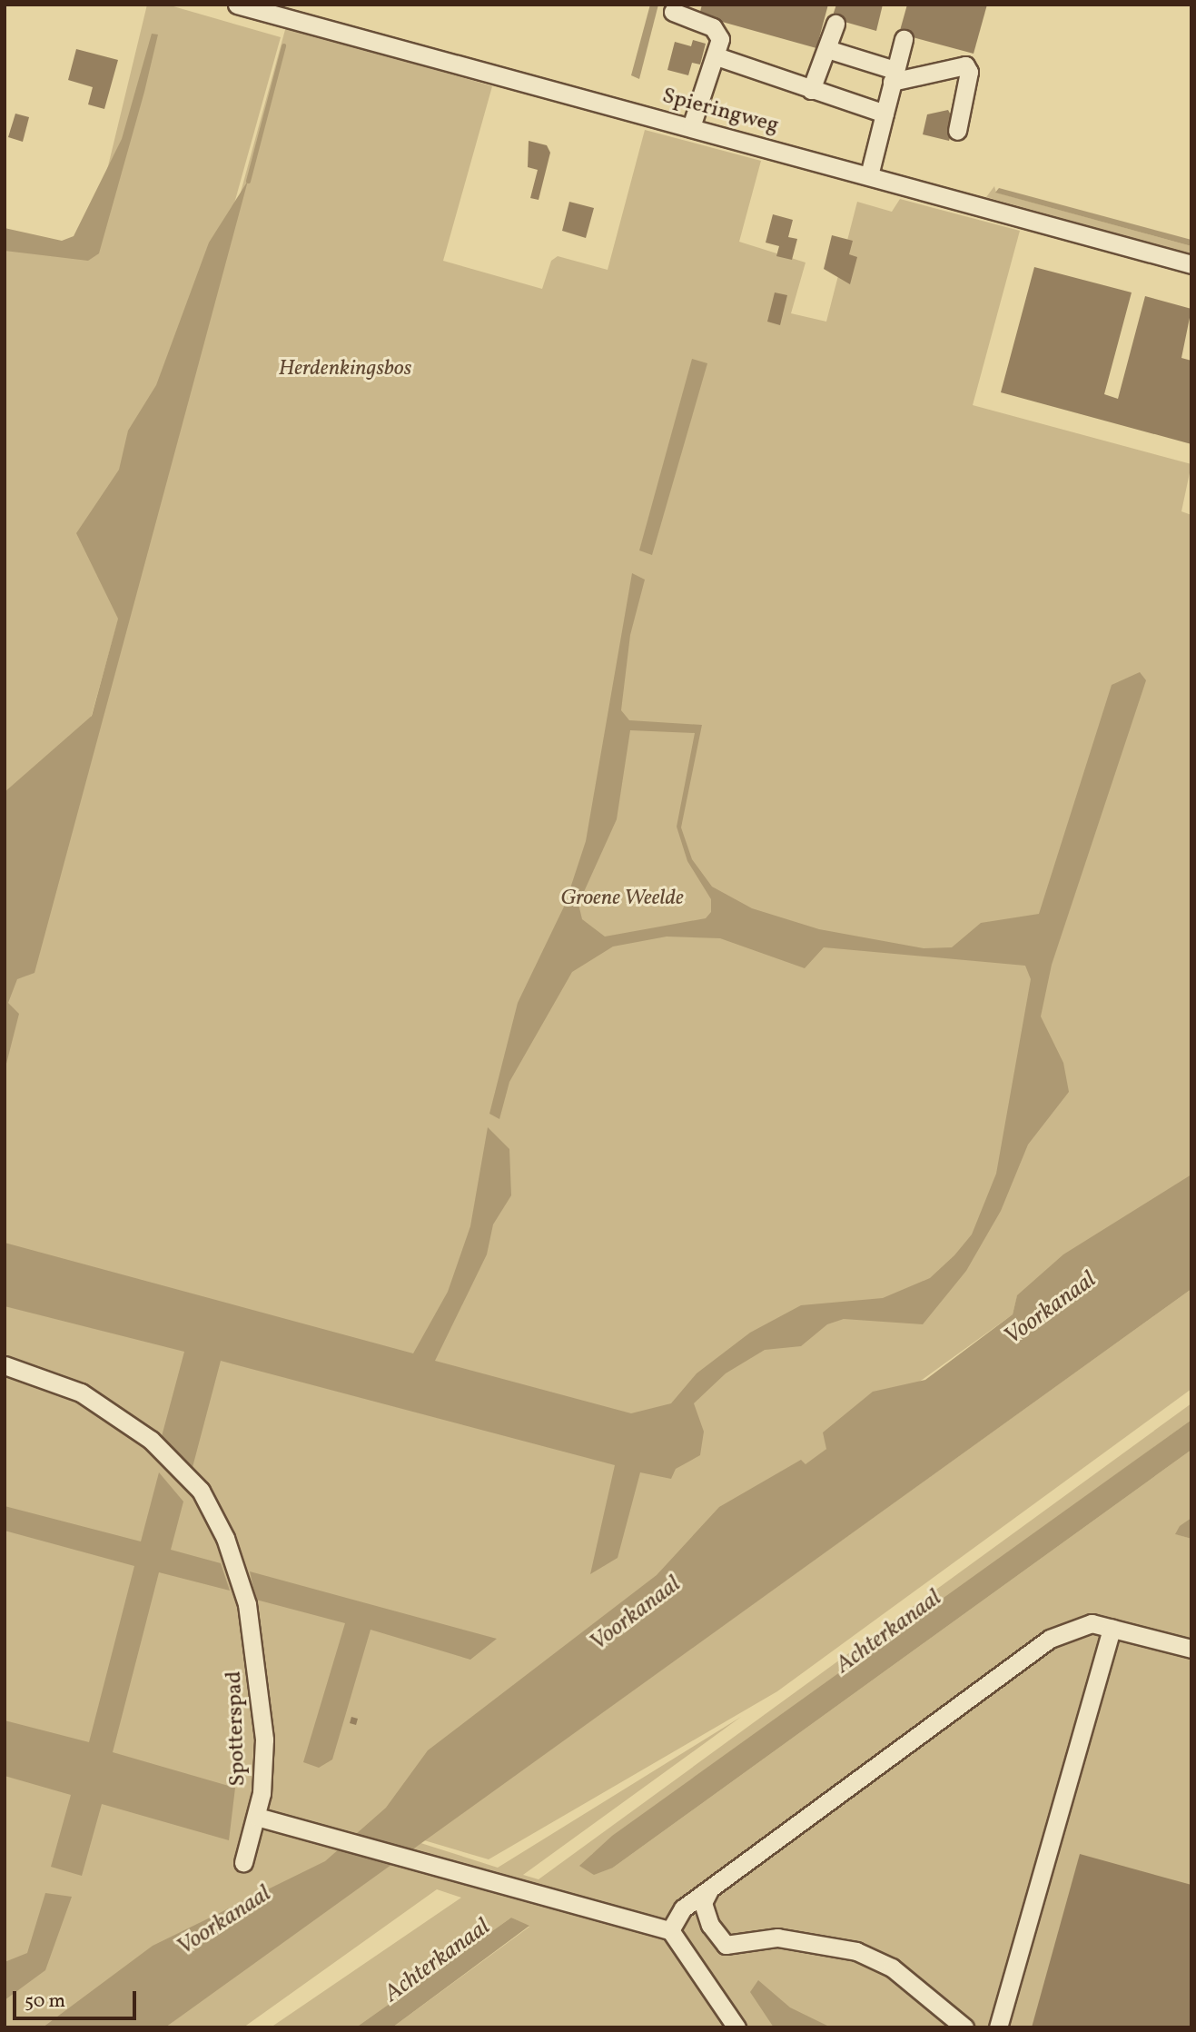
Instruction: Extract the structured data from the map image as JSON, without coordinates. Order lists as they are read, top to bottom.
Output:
{
  "streets": {
    "street": ["Spieringweg", "Spotterspad"]
  },
  "water": ["Voorkanaal", "Achterkanaal"],
  "parks": ["Herdenkingsbos", "Groene Weelde"],
  "scale_bar": "50 m"
}
